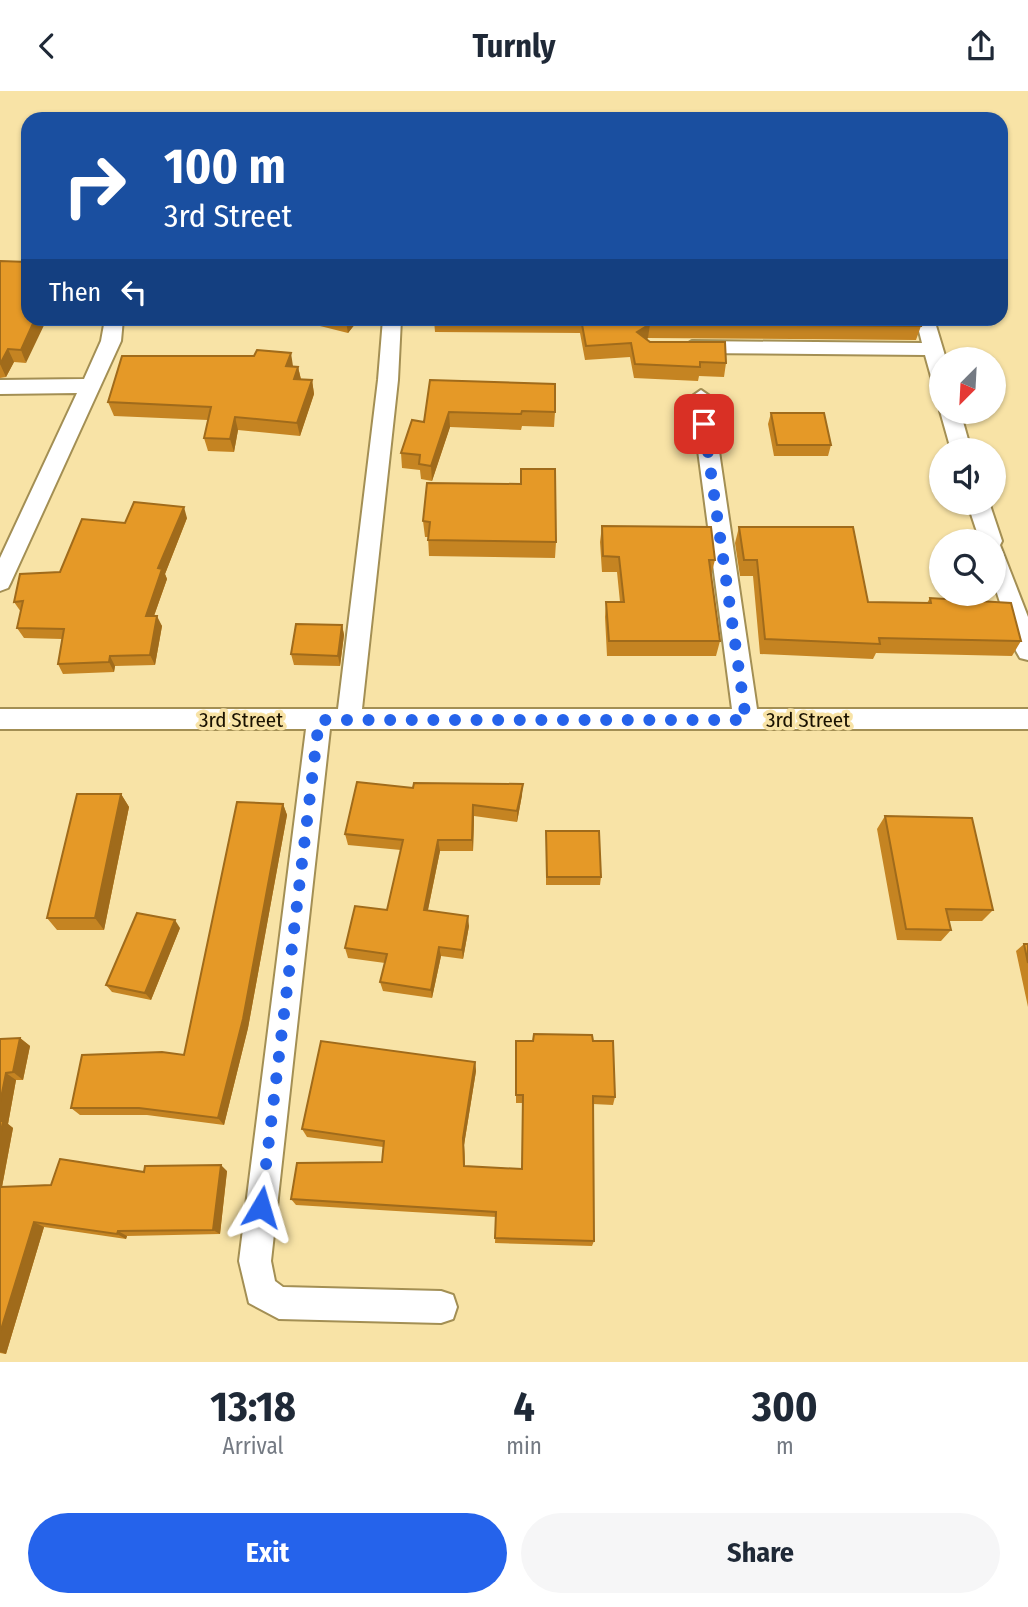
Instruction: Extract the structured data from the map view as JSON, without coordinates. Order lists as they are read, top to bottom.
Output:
{
  "streets": {
    "street": ["3rd Street"]
  },
  "north": "bottom left",
  "page": {
    "header": "Turnly",
    "turn": ["100 m", "3rd Street"],
    "then": "Then",
    "eta": [
      "13:18",
      "Arrival",
      "4",
      "min",
      "300",
      "m"
    ],
    "buttons": ["Exit", "Share"]
  }
}
